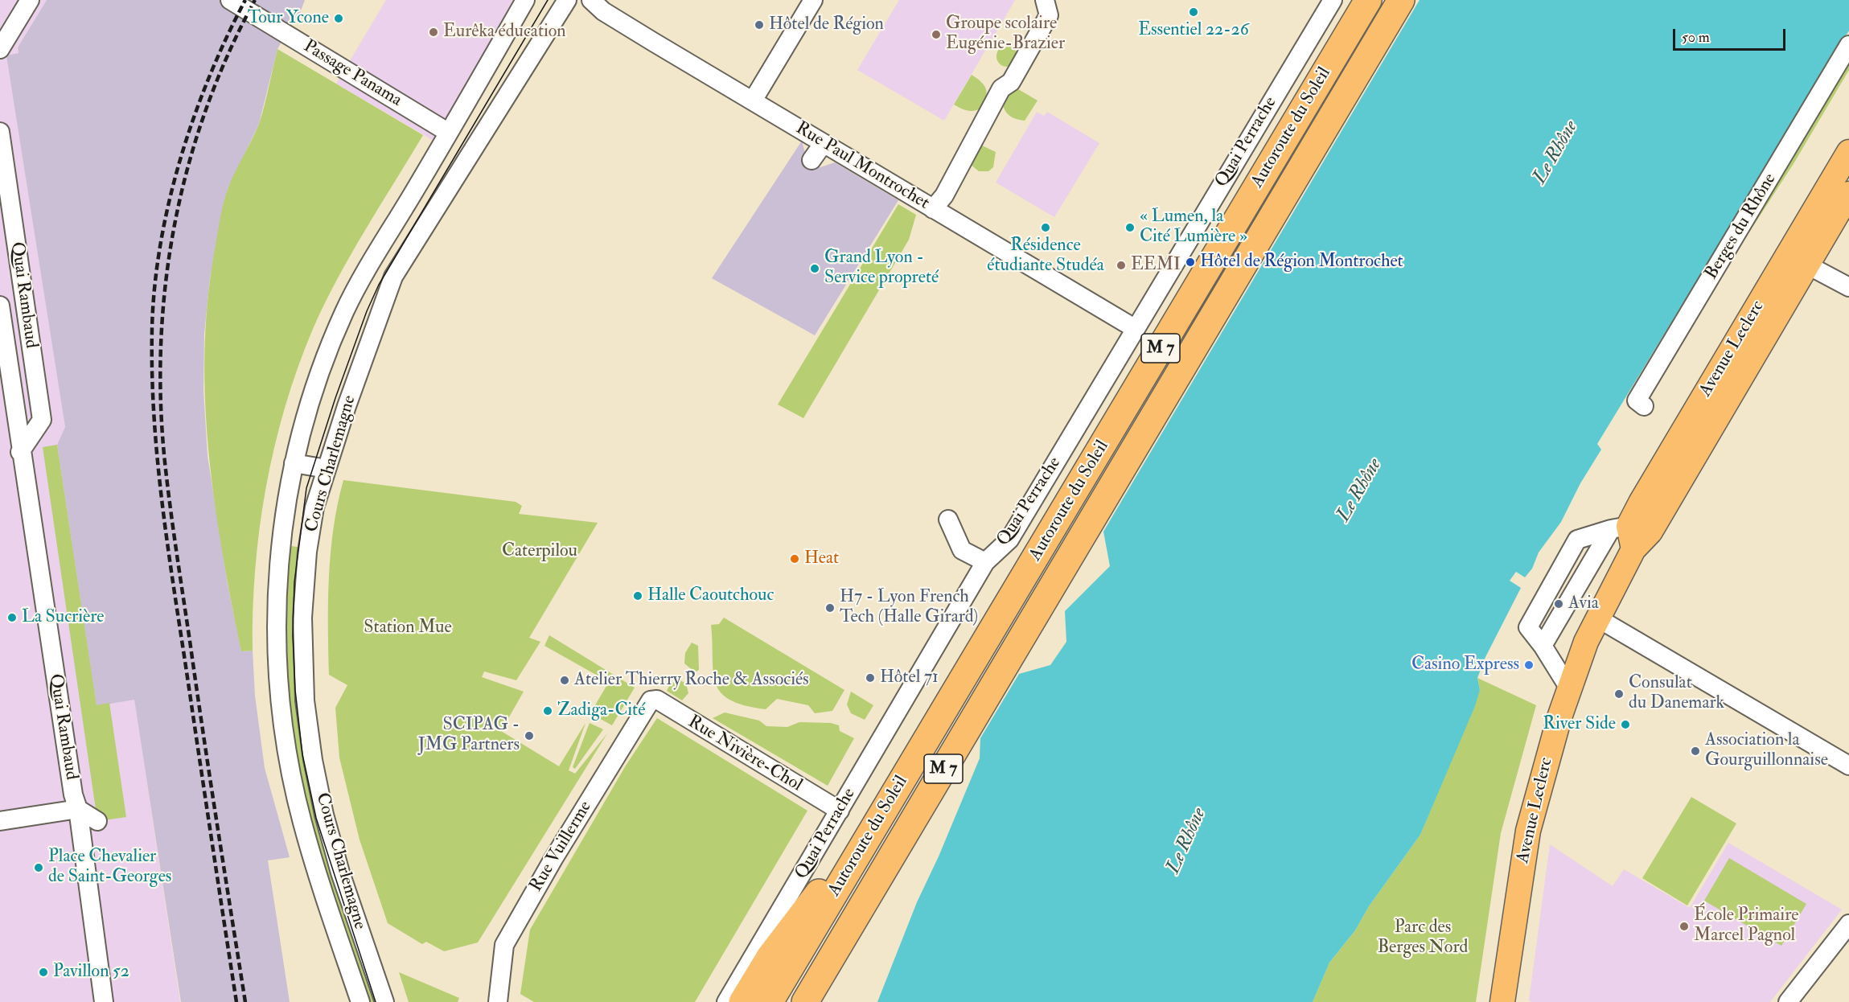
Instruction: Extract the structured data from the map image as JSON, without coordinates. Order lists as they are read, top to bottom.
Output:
{
  "streets": {
    "highway": ["Autoroute du Soleil", "M 7"],
    "main road": ["Avenue Leclerc"],
    "street": [
      "Passage Panama",
      "Quai Perrache",
      "Rue Paul Montrochet",
      "Berges du Rhône",
      "Quai Rambaud",
      "Cours Charlemagne",
      "Rue Nivière-Chol",
      "Rue Vuillerme"
    ]
  },
  "crossings": [
    ["Passage Panama", "Cours Charlemagne"],
    ["Quai Perrache", "Rue Paul Montrochet"],
    ["Quai Perrache", "Rue Nivière-Chol"],
    ["Rue Nivière-Chol", "Rue Vuillerme"]
  ],
  "water": ["Le Rhône"],
  "parks": ["Caterpilou", "Station Mue", "Parc des Berges Nord"],
  "places": [
    "Essentiel 22-26",
    "Tour Ycone",
    "Hôtel de Région",
    "Eurêka éducation",
    "Groupe scolaire Eugénie-Brazier",
    "Résidence étudiante Studéa",
    "« Lumen, la Cité Lumière »",
    "Hôtel de Région Montrochet",
    "EEMI",
    "Grand Lyon - Service propreté",
    "Heat",
    "Halle Caoutchouc",
    "Avia",
    "H7 - Lyon French Tech (Halle Girard)",
    "La Sucrière",
    "Casino Express",
    "Hôtel 71",
    "Atelier Thierry Roche & Associés",
    "Consulat du Danemark",
    "Zadiga-Cité",
    "River Side",
    "SCIPAG - JMG Partners",
    "Association la Gourguillonnaise",
    "Place Chevalier de Saint-Georges",
    "École Primaire Marcel Pagnol",
    "Pavillon 52"
  ],
  "scale_bar": "50 m"
}
